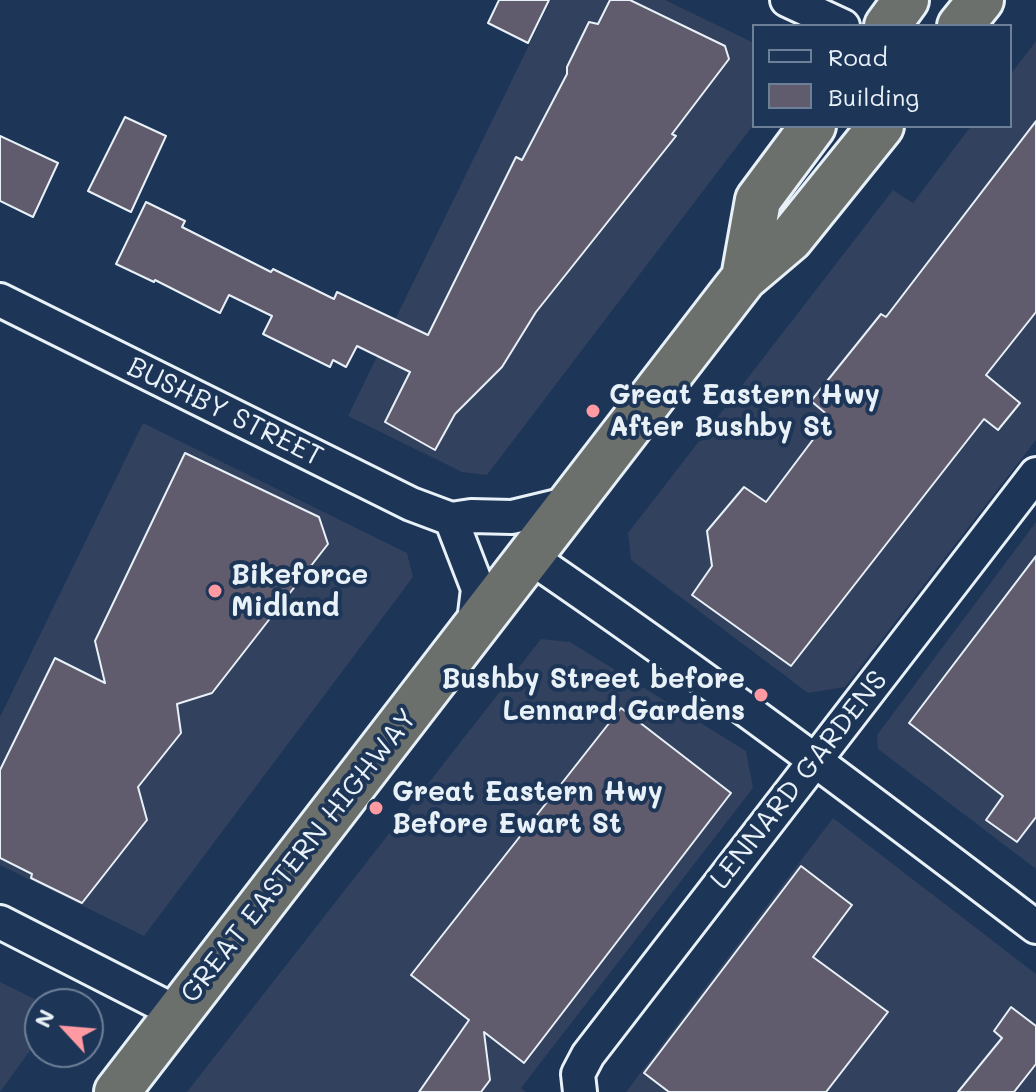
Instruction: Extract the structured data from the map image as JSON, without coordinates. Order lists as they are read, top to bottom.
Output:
{
  "streets": {
    "highway": ["GREAT EASTERN HIGHWAY"],
    "street": ["BUSHBY STREET", "LENNARD GARDENS"]
  },
  "crossings": [
    ["BUSHBY STREET", "GREAT EASTERN HIGHWAY"]
  ],
  "places": [
    "Great Eastern Hwy After Bushby St",
    "Bikeforce Midland",
    "Bushby Street before Lennard Gardens",
    "Great Eastern Hwy Before Ewart St"
  ],
  "legend": ["Road", "Building"],
  "north": "top left"
}
